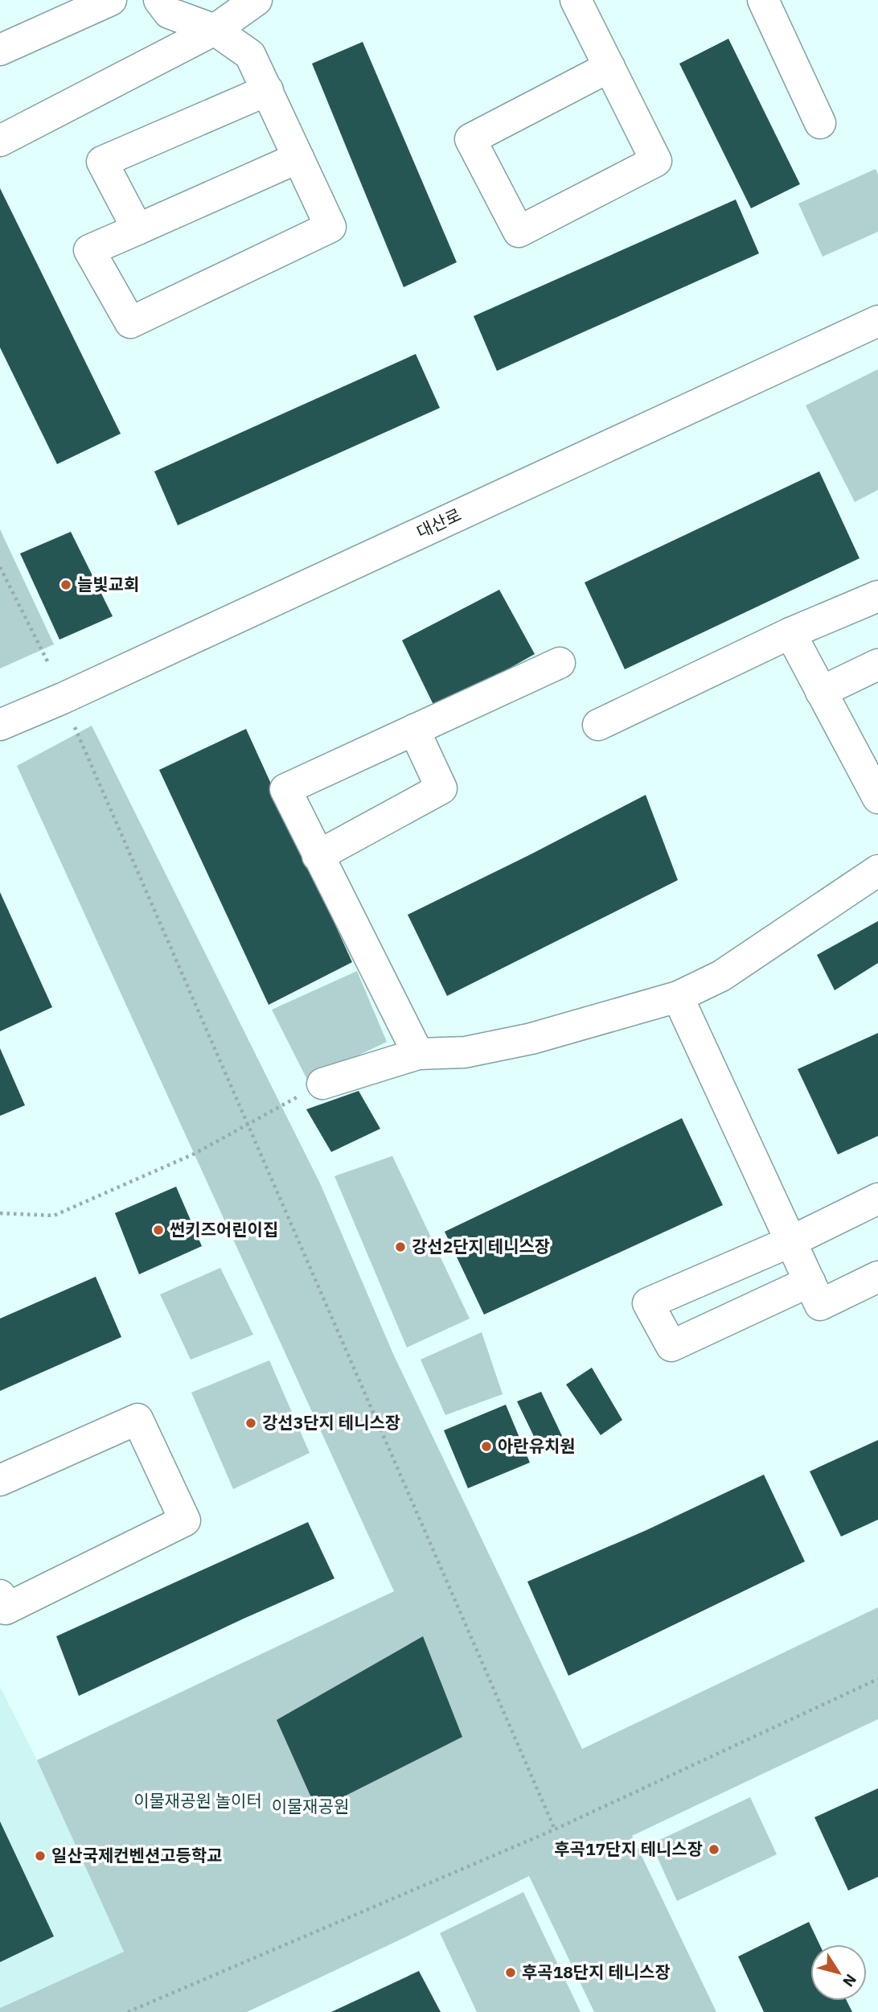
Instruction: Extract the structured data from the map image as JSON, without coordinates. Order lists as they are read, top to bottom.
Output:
{
  "streets": {
    "main road": ["대산로"]
  },
  "parks": ["이물재공원 놀이터", "이물재공원"],
  "places": [
    "늘빛교회",
    "썬키즈어린이집",
    "강선2단지 테니스장",
    "강선3단지 테니스장",
    "아란유치원",
    "후곡17단지 테니스장",
    "일산국제컨벤션고등학교",
    "후곡18단지 테니스장"
  ],
  "north": "bottom right"
}
